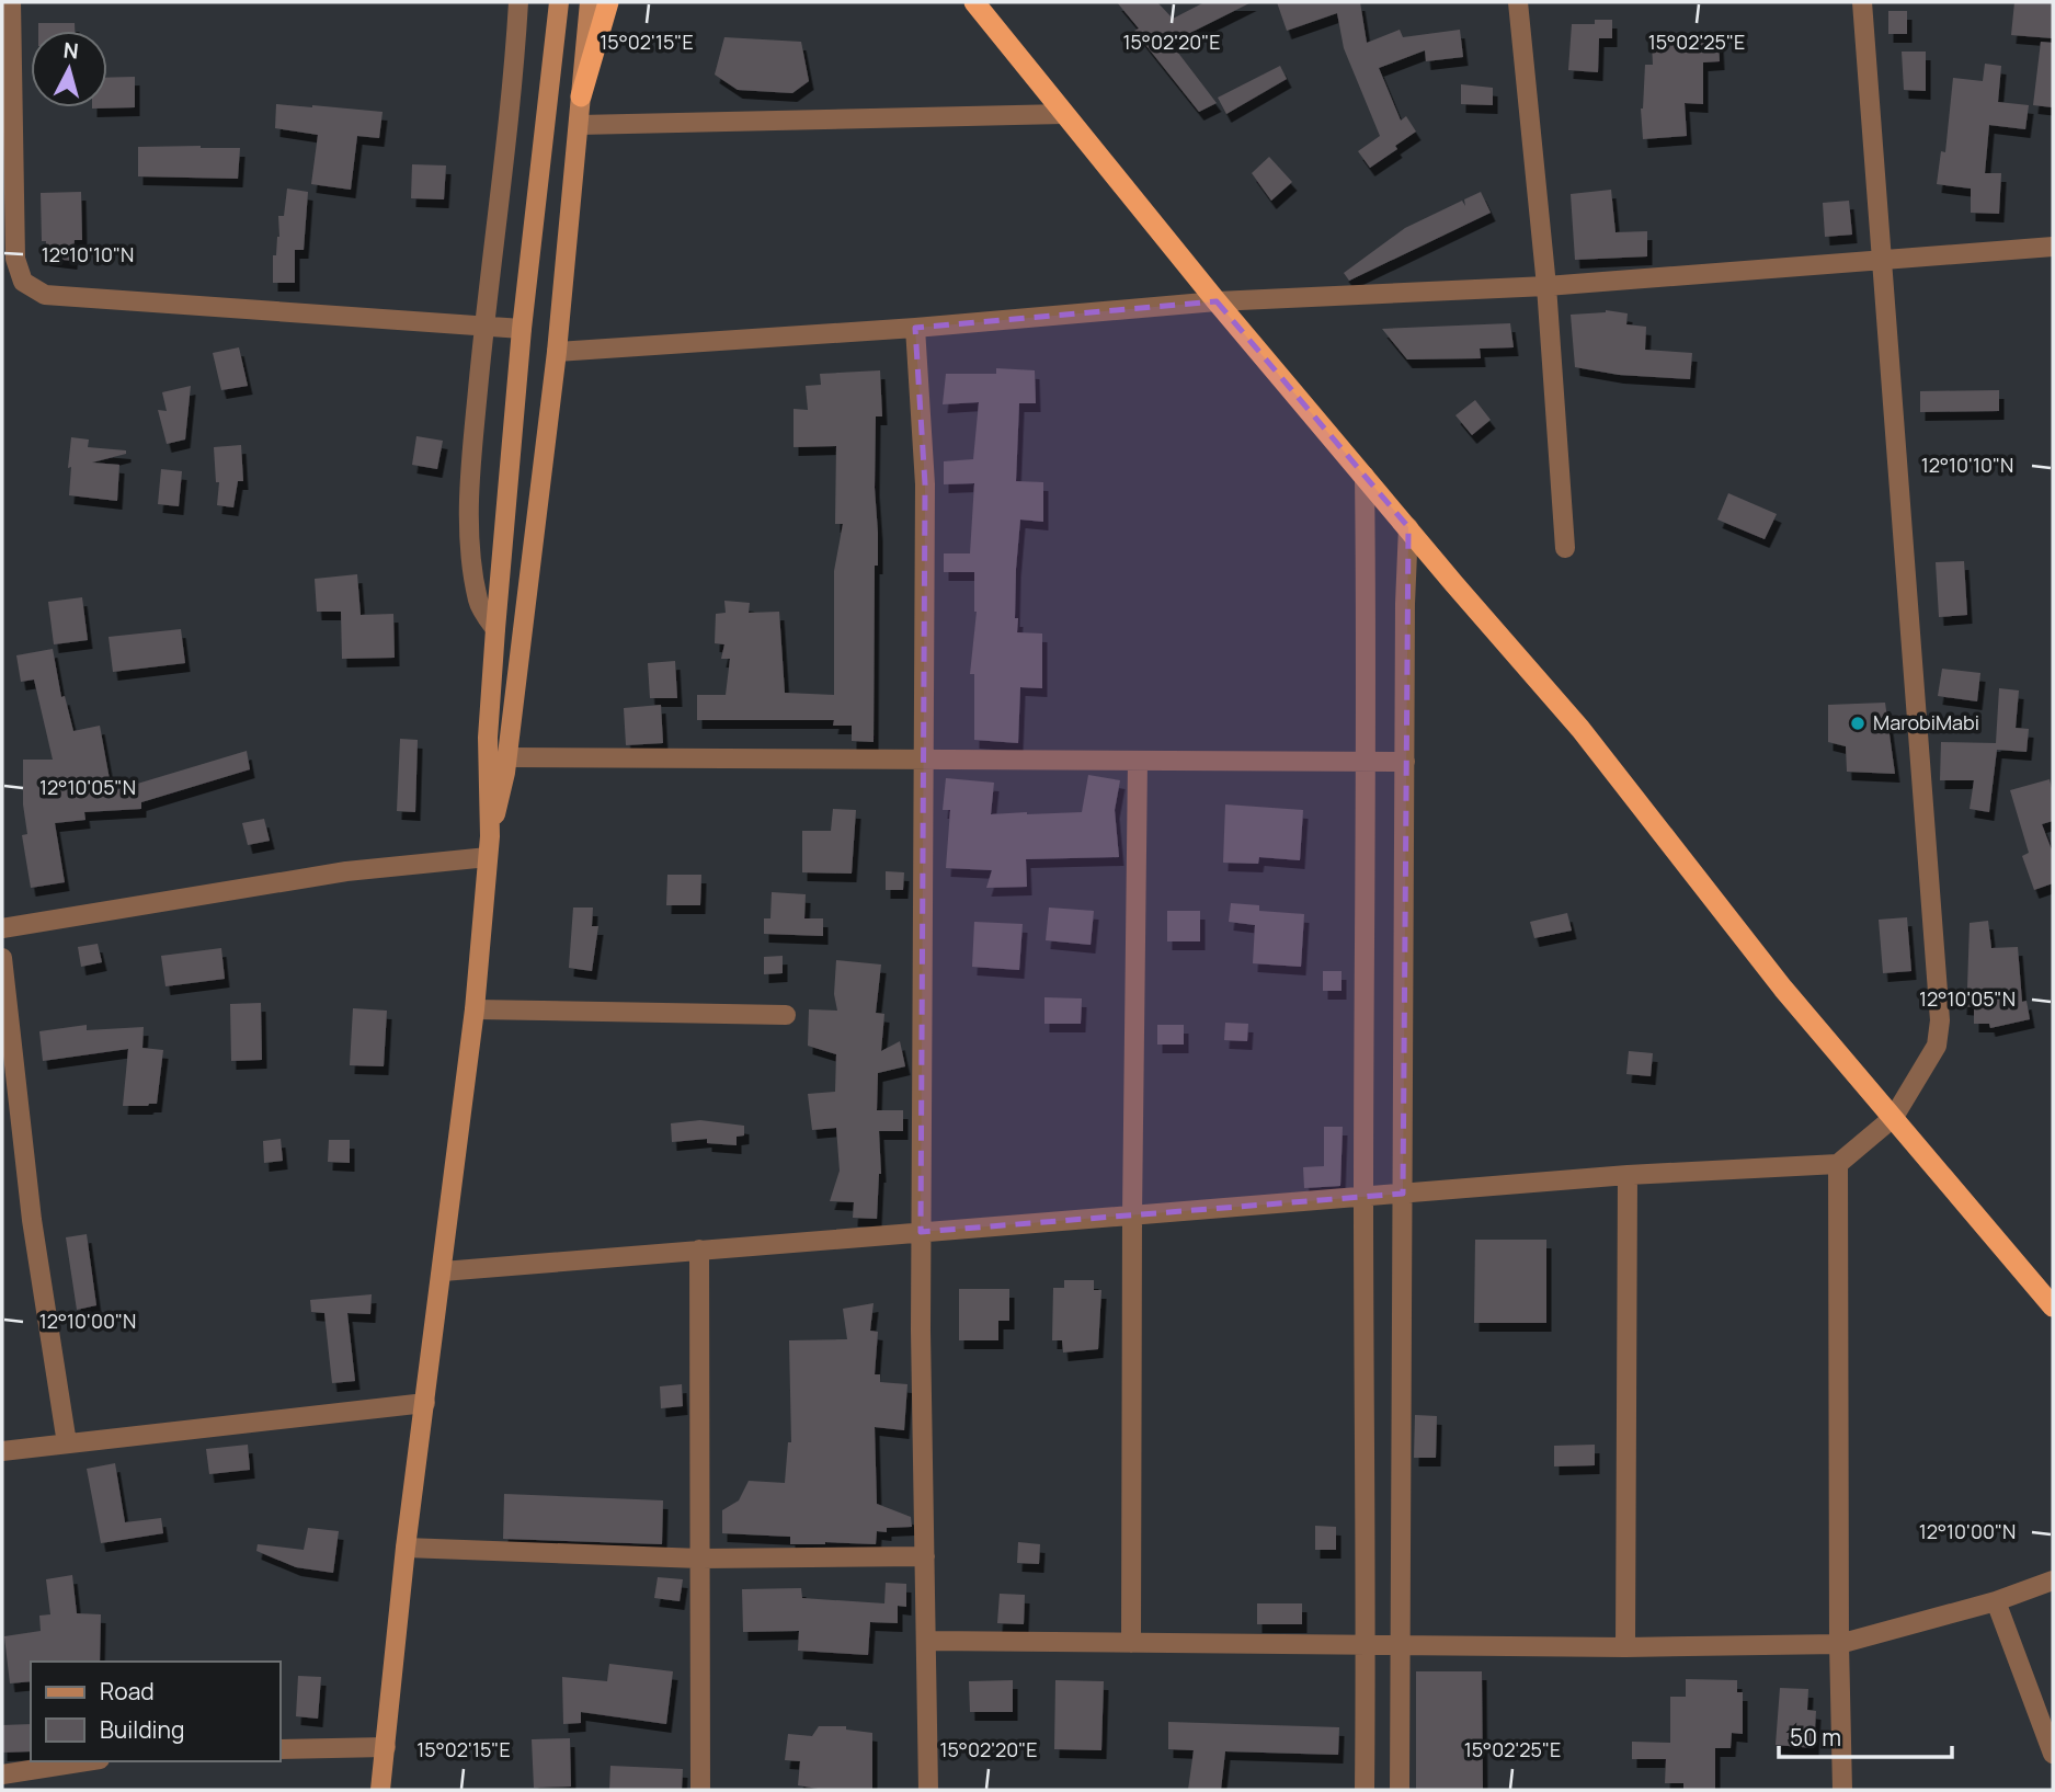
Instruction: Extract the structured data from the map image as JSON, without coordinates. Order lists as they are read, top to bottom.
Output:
{
  "places": ["MarobiMabi"],
  "legend": ["Road", "Building"],
  "scale_bar": "50 m",
  "north": "top",
  "coordinates": [
    "15°02'15\"E",
    "15°02'20\"E",
    "15°02'25\"E",
    "12°10'10\"N",
    "12°10'05\"N",
    "12°10'00\"N"
  ]
}
